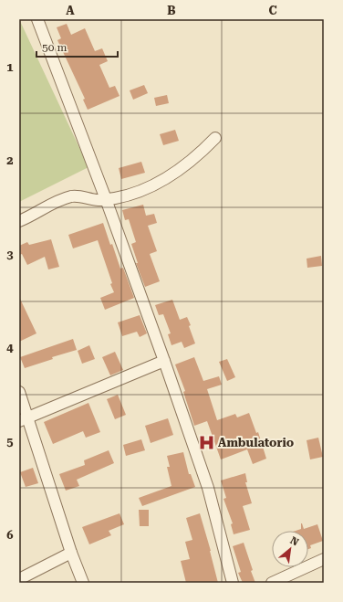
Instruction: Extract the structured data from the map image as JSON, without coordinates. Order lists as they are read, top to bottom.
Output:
{
  "places": {
    "hospital": ["Ambulatorio"]
  },
  "scale_bar": "50 m",
  "north": "top right",
  "grid": {
    "columns": ["A", "B", "C"],
    "rows": [
      "1",
      "2",
      "3",
      "4",
      "5",
      "6"
    ]
  }
}
